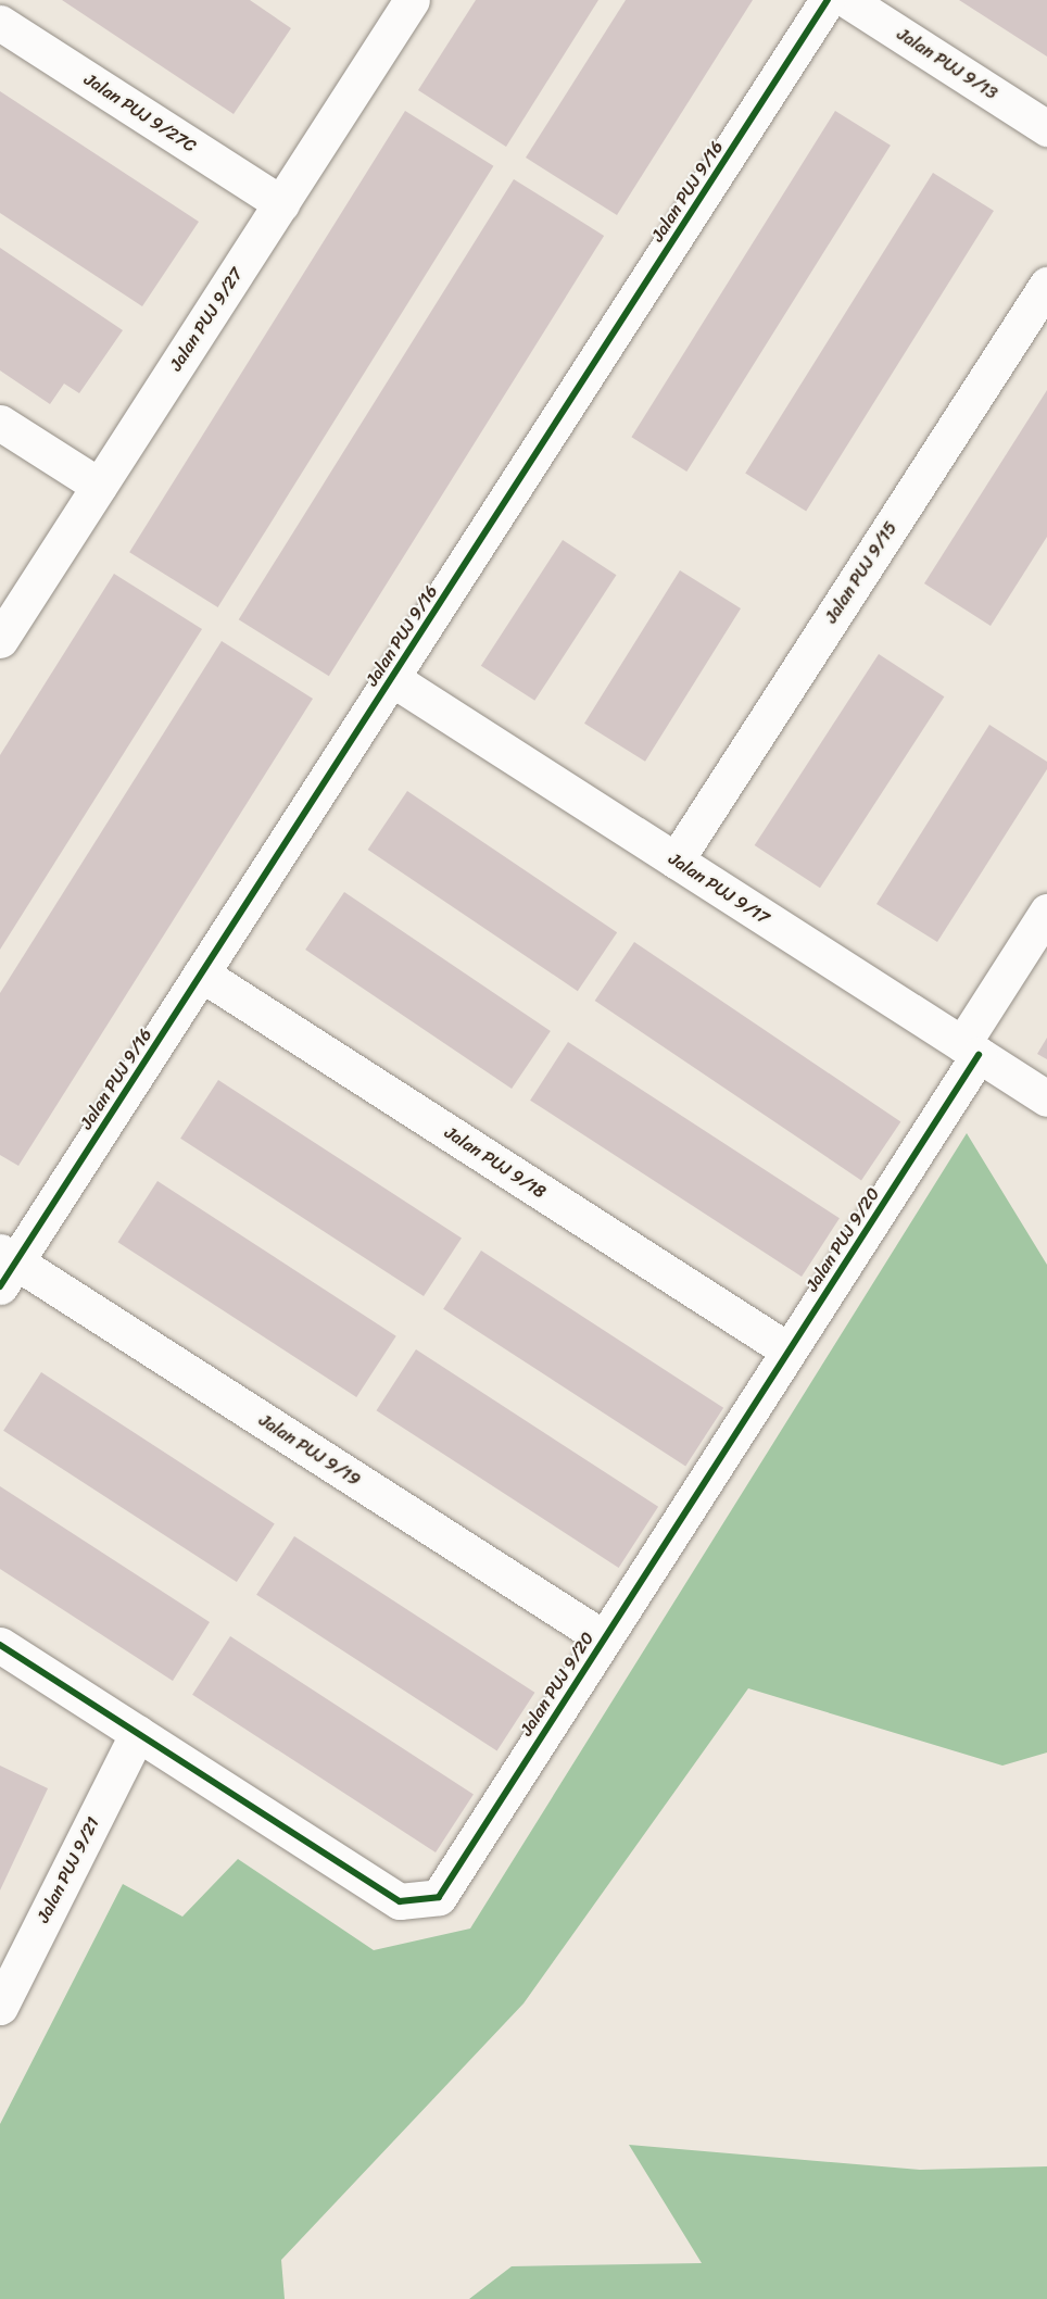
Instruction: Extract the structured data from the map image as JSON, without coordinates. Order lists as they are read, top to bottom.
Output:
{
  "streets": {
    "street": [
      "Jalan PUJ 9/13",
      "Jalan PUJ 9/27C",
      "Jalan PUJ 9/16",
      "Jalan PUJ 9/27",
      "Jalan PUJ 9/15",
      "Jalan PUJ 9/17",
      "Jalan PUJ 9/18",
      "Jalan PUJ 9/20",
      "Jalan PUJ 9/19",
      "Jalan PUJ 9/21"
    ]
  },
  "crossings": [
    ["Jalan PUJ 9/27C", "Jalan PUJ 9/27"],
    ["Jalan PUJ 9/16", "Jalan PUJ 9/17"],
    ["Jalan PUJ 9/16", "Jalan PUJ 9/18"],
    ["Jalan PUJ 9/16", "Jalan PUJ 9/19"],
    ["Jalan PUJ 9/15", "Jalan PUJ 9/17"],
    ["Jalan PUJ 9/17", "Jalan PUJ 9/20"],
    ["Jalan PUJ 9/18", "Jalan PUJ 9/20"],
    ["Jalan PUJ 9/20", "Jalan PUJ 9/19"],
    ["Jalan PUJ 9/20", "Jalan PUJ 9/21"]
  ]
}
